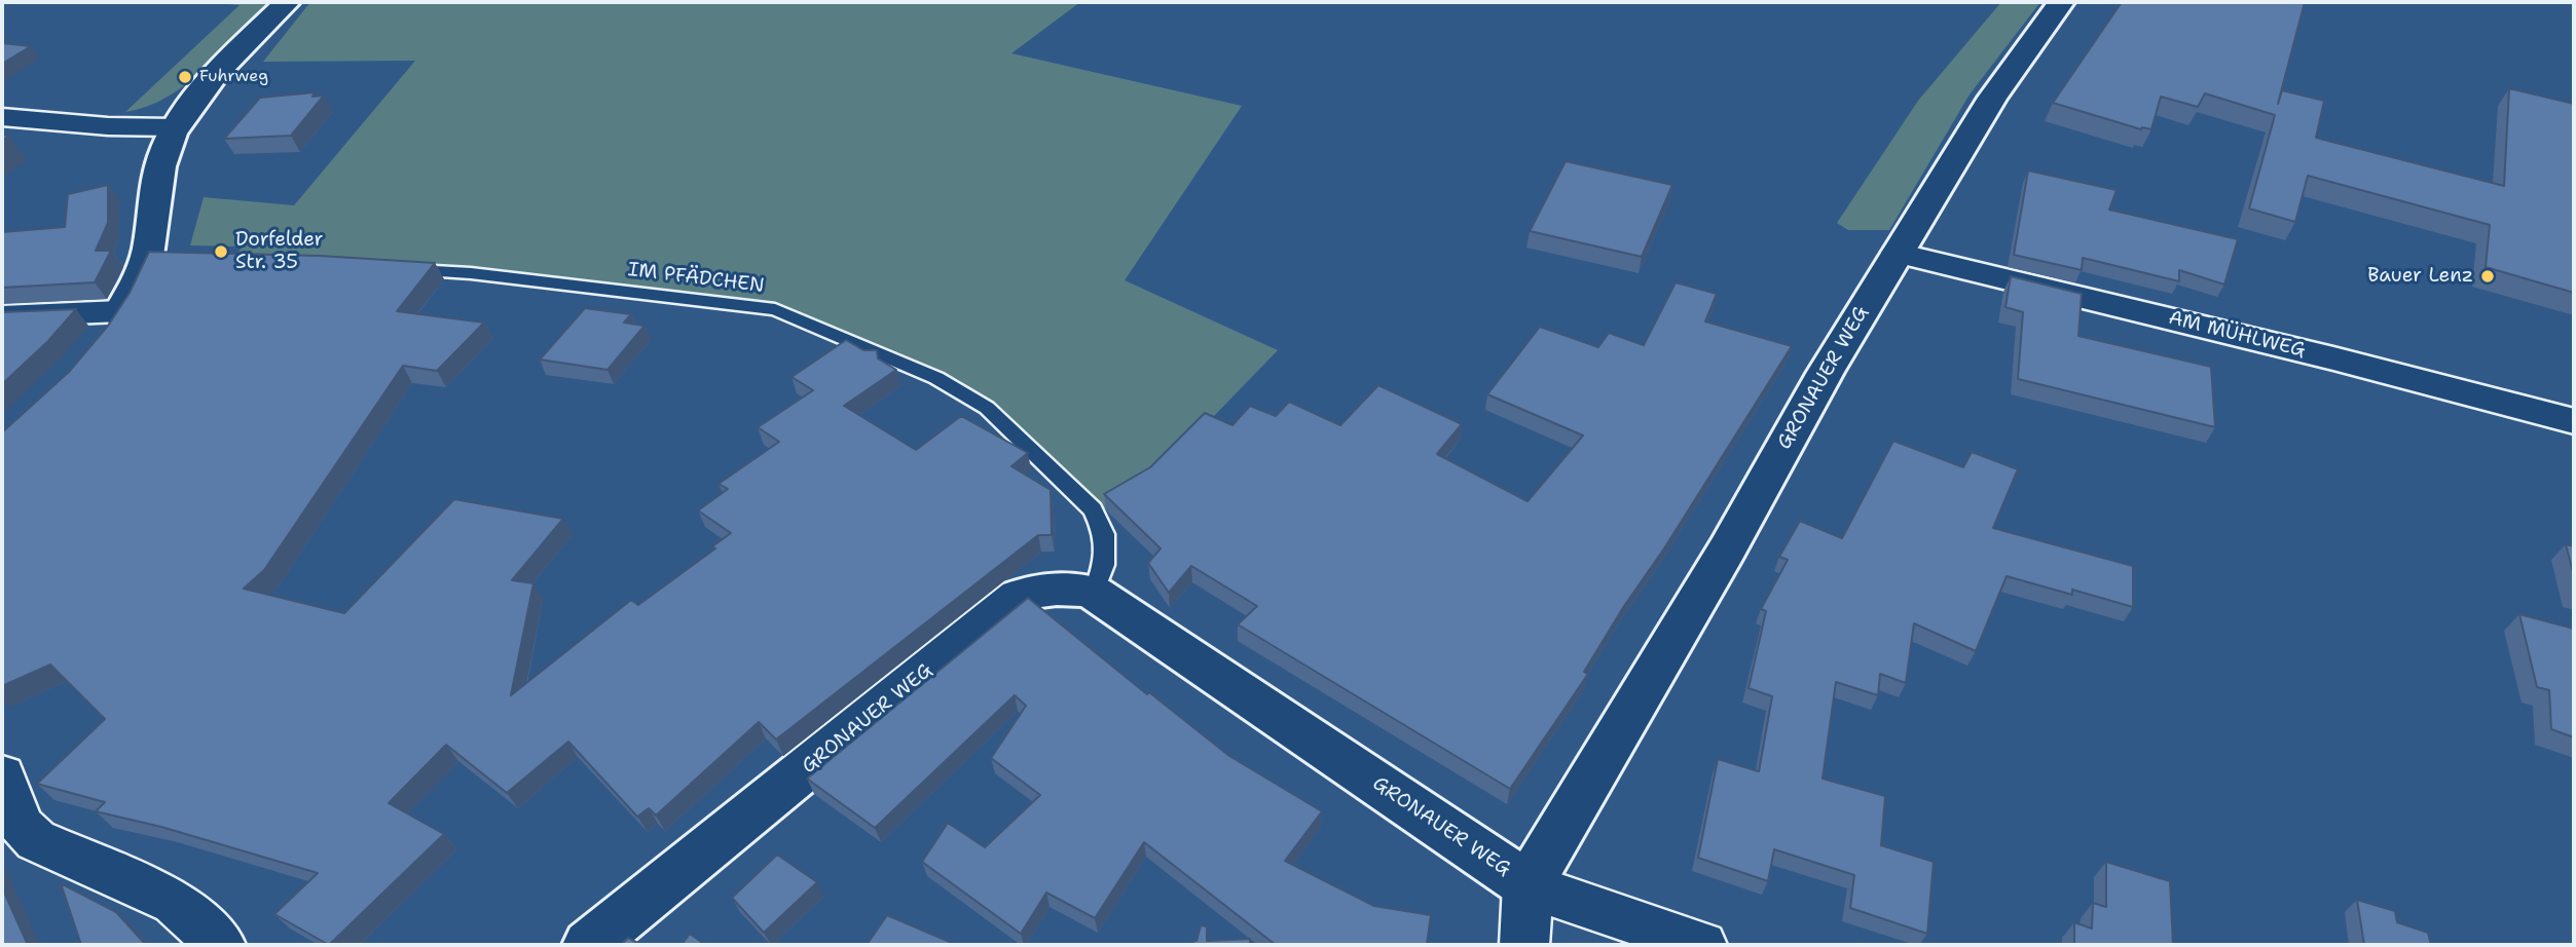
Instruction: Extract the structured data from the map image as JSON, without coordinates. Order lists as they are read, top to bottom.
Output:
{
  "streets": {
    "street": ["AM MÜHLWEG", "GRONAUER WEG"],
    "lane": ["IM PFÄDCHEN"]
  },
  "crossings": [
    ["IM PFÄDCHEN", "GRONAUER WEG"],
    ["AM MÜHLWEG", "GRONAUER WEG"]
  ],
  "places": ["Fuhrweg", "Dorfelder Str. 35", "Bauer Lenz"]
}
